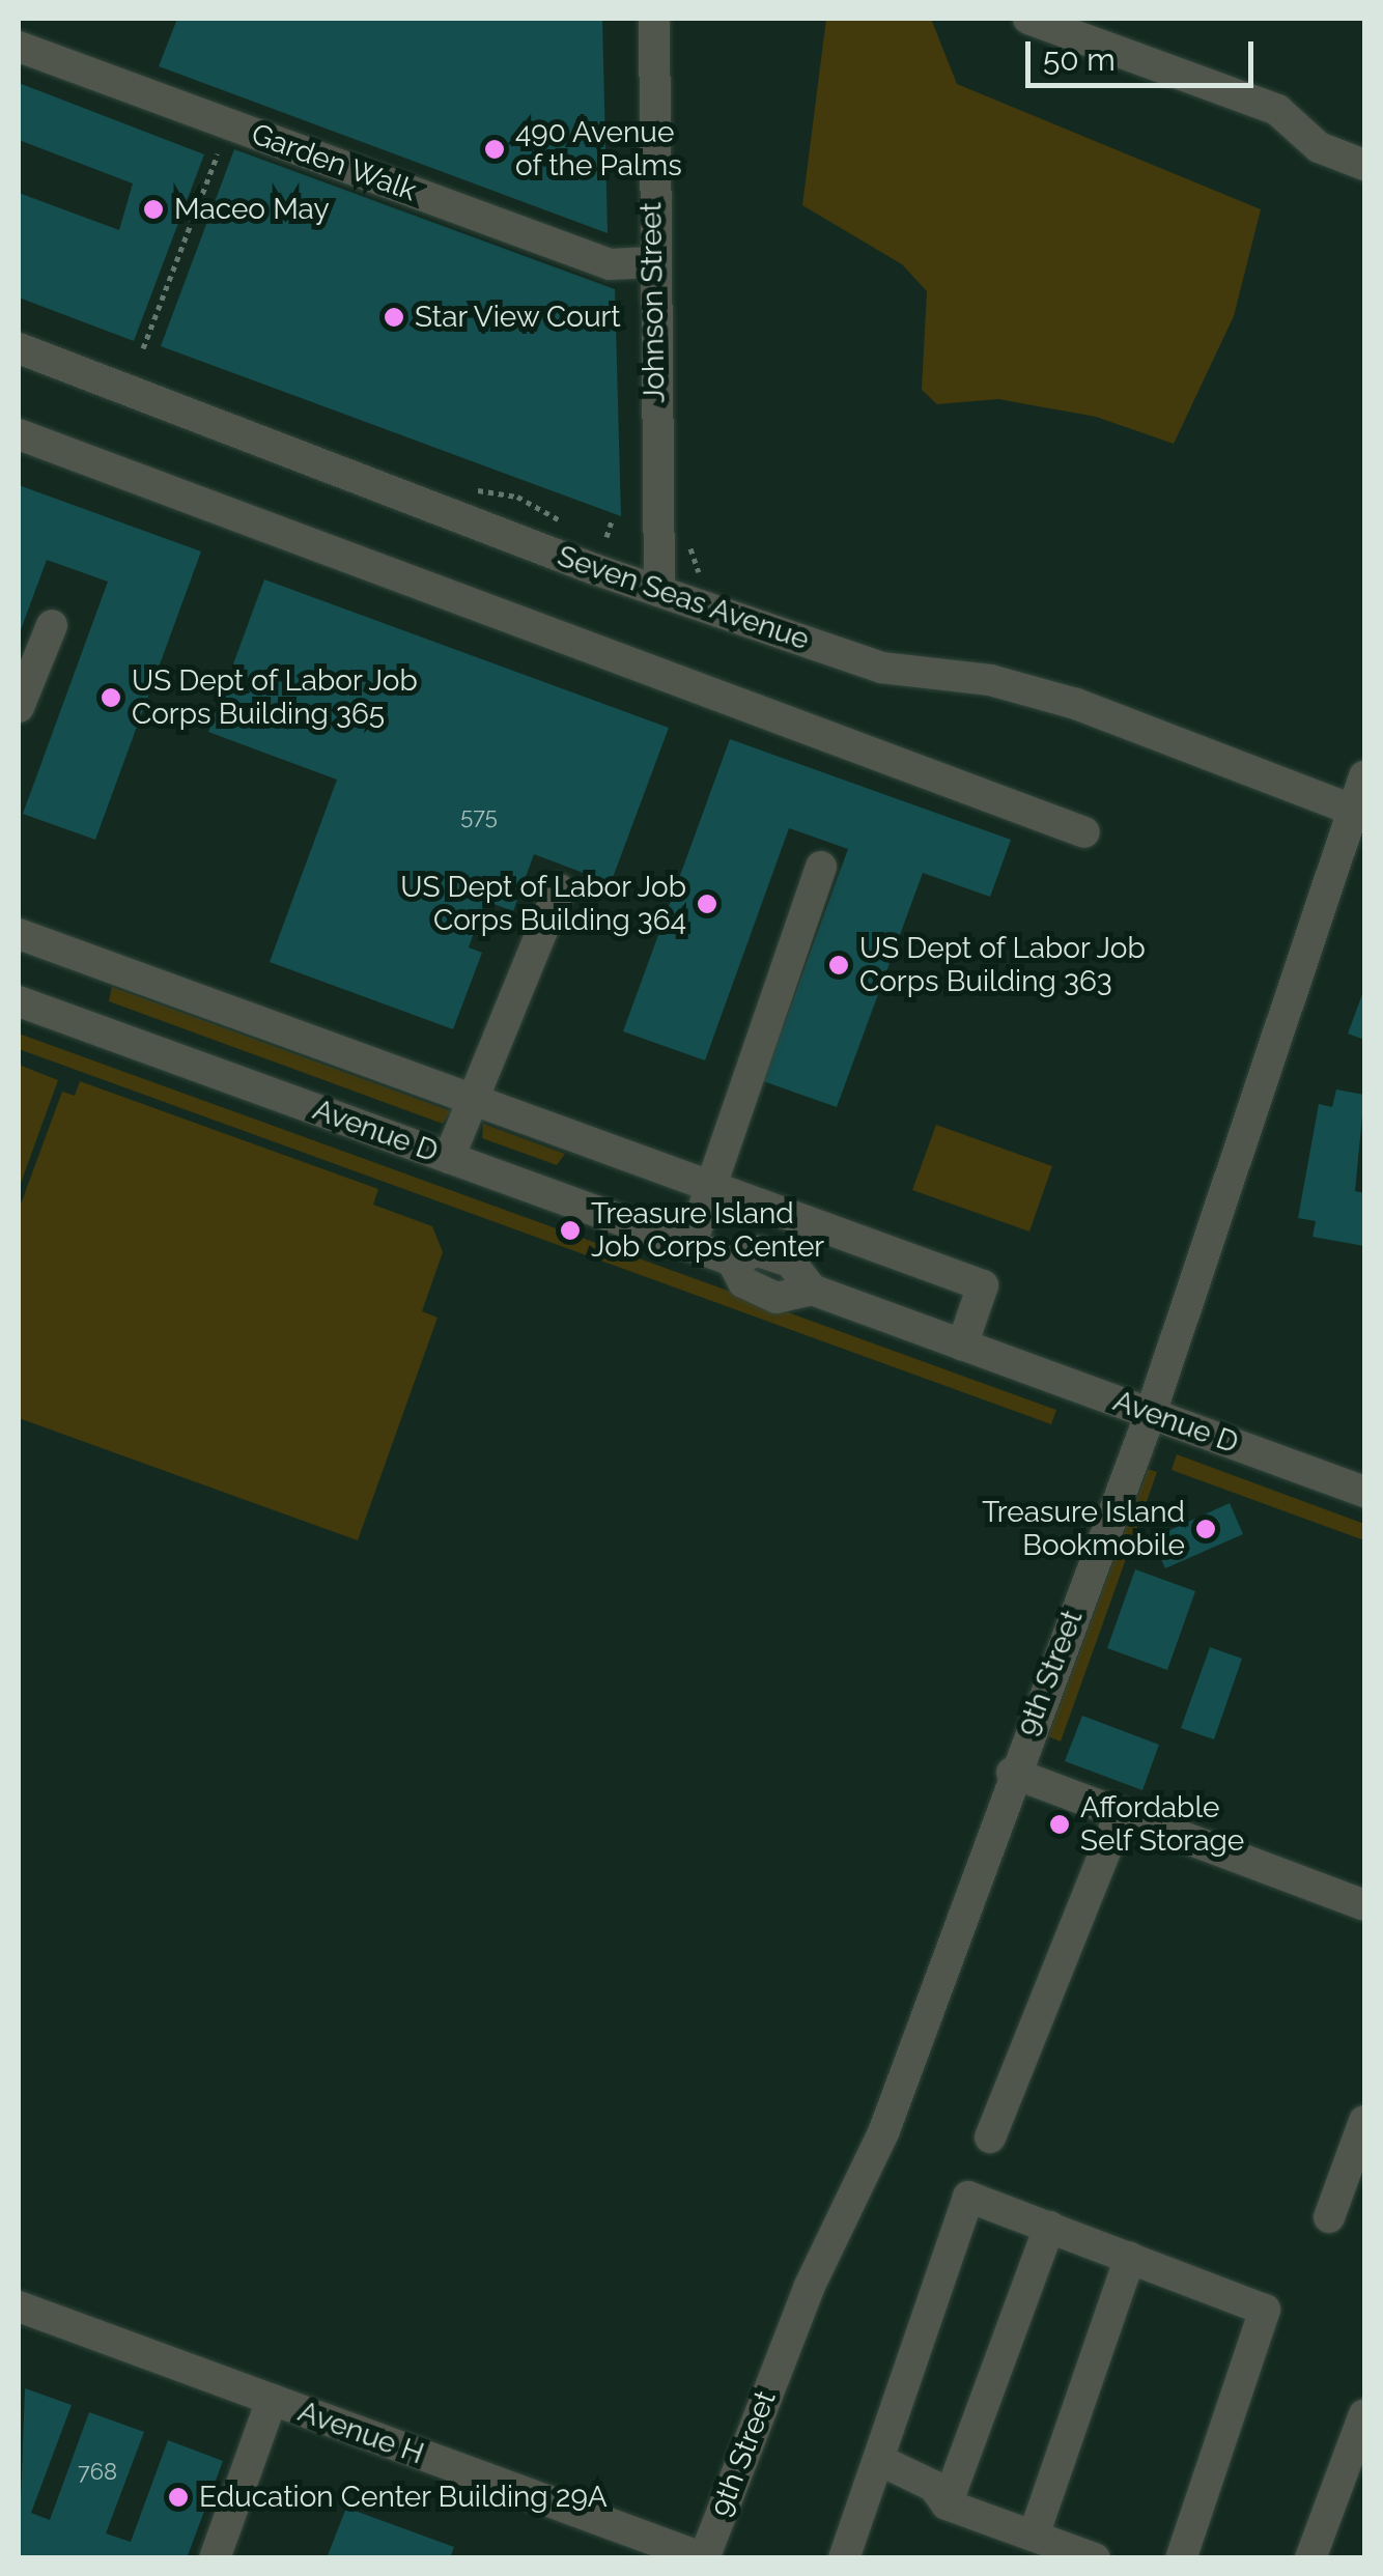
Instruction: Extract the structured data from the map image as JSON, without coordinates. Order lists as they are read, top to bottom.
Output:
{
  "streets": {
    "street": [
      "Garden Walk",
      "Johnson Street",
      "Seven Seas Avenue",
      "Avenue D",
      "9th Street",
      "Avenue H"
    ]
  },
  "crossings": [
    ["Garden Walk", "Johnson Street"],
    ["Johnson Street", "Seven Seas Avenue"],
    ["Seven Seas Avenue", "9th Street"],
    ["Avenue D", "9th Street"],
    ["9th Street", "Avenue H"]
  ],
  "places": [
    "490 Avenue of the Palms",
    "Maceo May",
    "Star View Court",
    "US Dept of Labor Job Corps Building 365",
    "US Dept of Labor Job Corps Building 364",
    "US Dept of Labor Job Corps Building 363",
    "Treasure Island Job Corps Center",
    "Treasure Island Bookmobile",
    "Affordable Self Storage",
    "Education Center Building 29A"
  ],
  "house_numbers": ["575", "768"],
  "scale_bar": "50 m"
}
